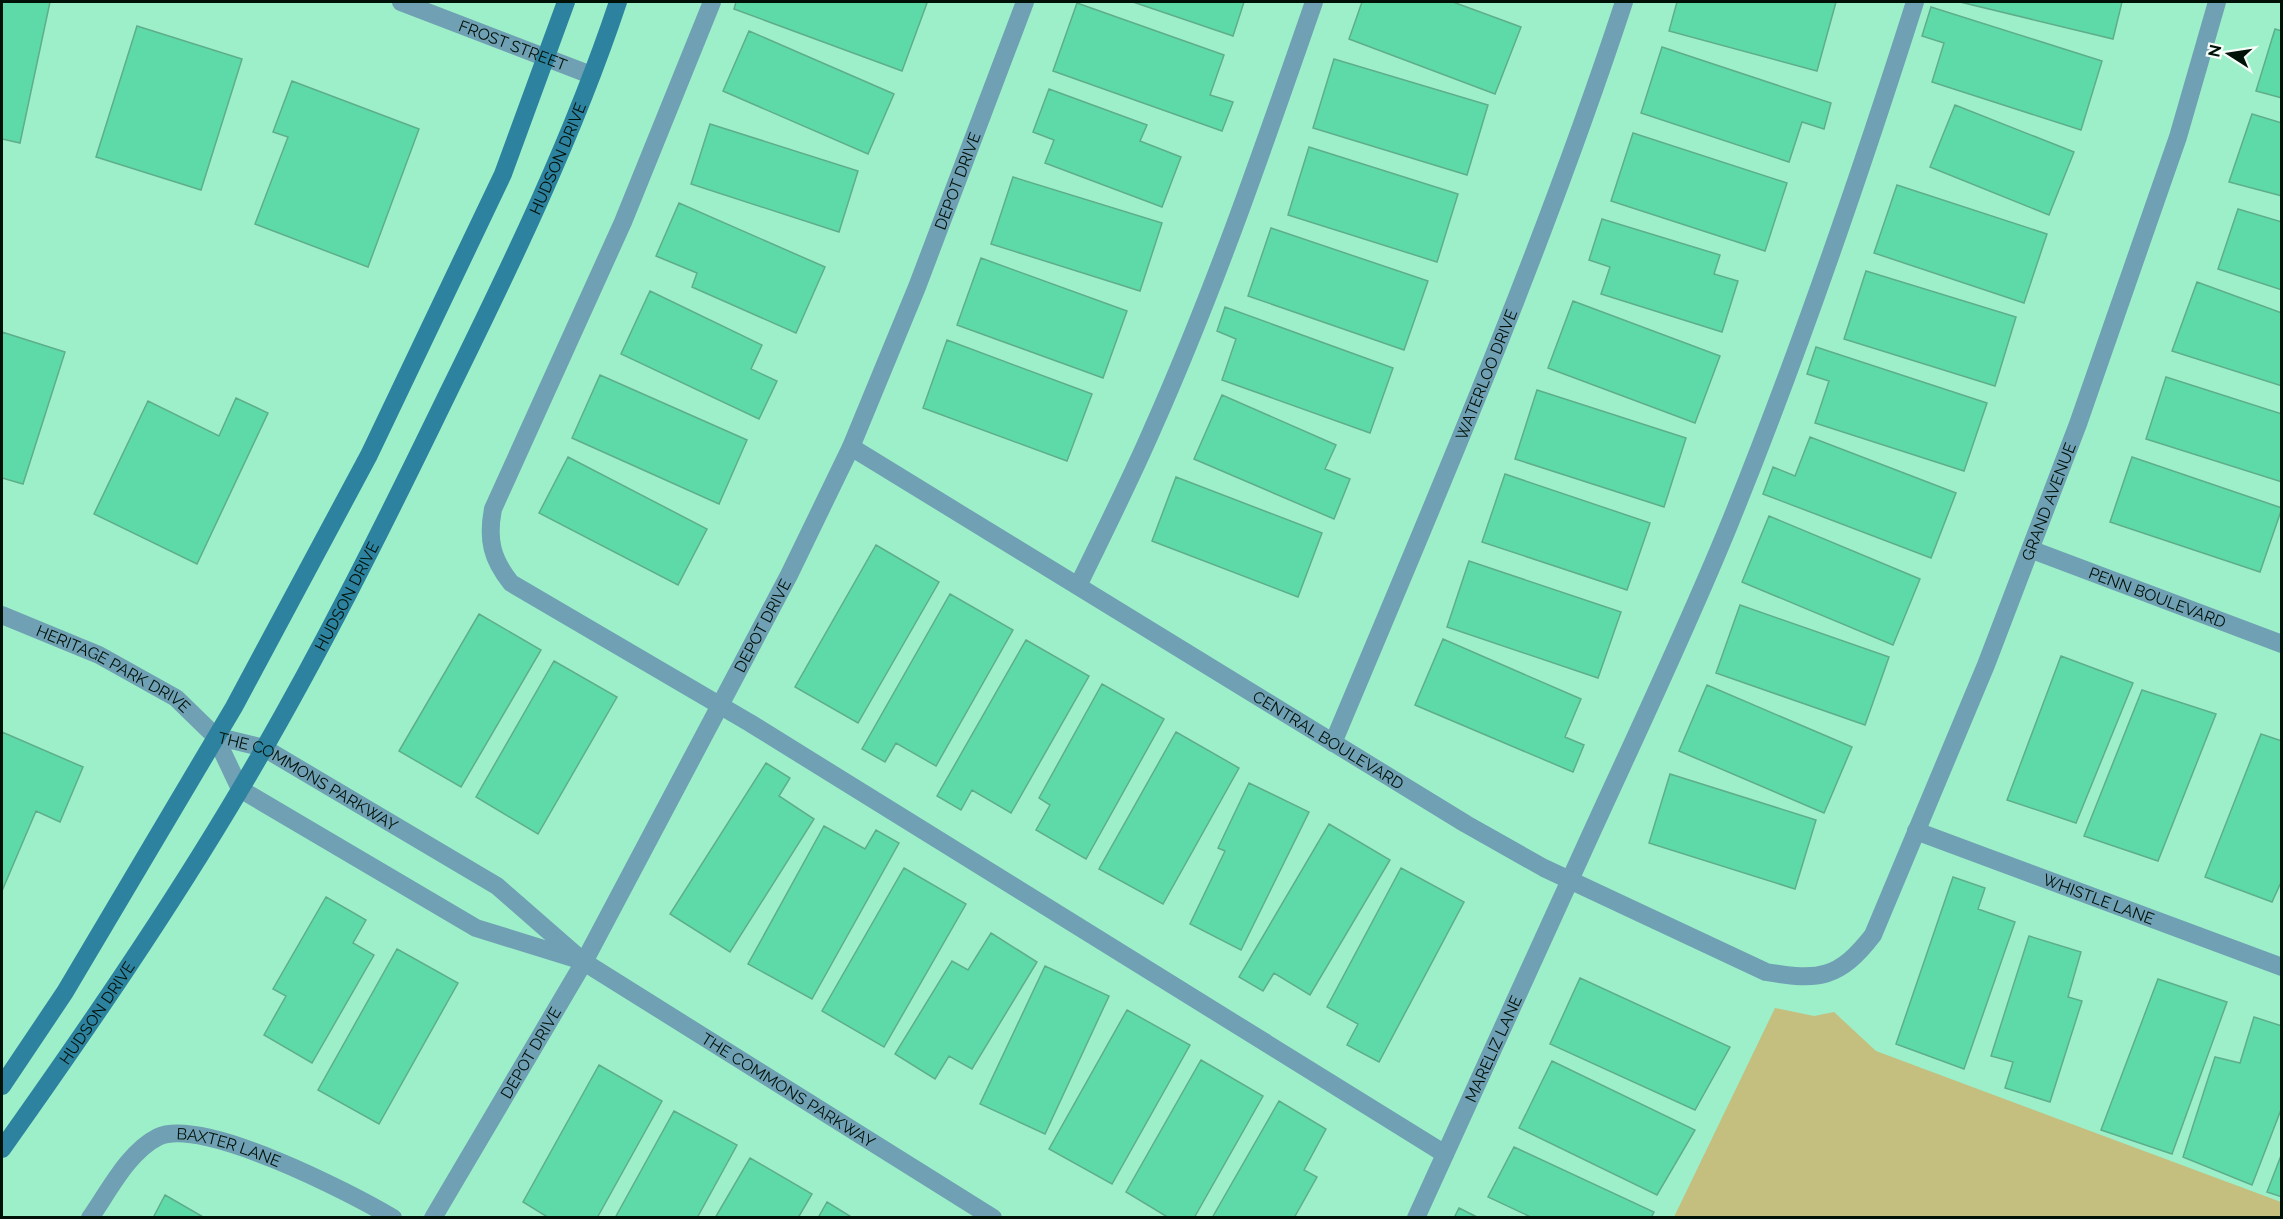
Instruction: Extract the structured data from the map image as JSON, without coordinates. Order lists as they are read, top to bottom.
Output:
{
  "streets": {
    "street": [
      "FROST STREET",
      "HUDSON DRIVE",
      "DEPOT DRIVE",
      "WATERLOO DRIVE",
      "GRAND AVENUE",
      "PENN BOULEVARD",
      "HERITAGE PARK DRIVE",
      "CENTRAL BOULEVARD",
      "THE COMMONS PARKWAY",
      "WHISTLE LANE",
      "MARELIZ LANE",
      "BAXTER LANE"
    ]
  },
  "crossings": [
    ["FROST STREET", "HUDSON DRIVE"],
    ["HUDSON DRIVE", "THE COMMONS PARKWAY"],
    ["DEPOT DRIVE", "CENTRAL BOULEVARD"],
    ["DEPOT DRIVE", "THE COMMONS PARKWAY"],
    ["WATERLOO DRIVE", "CENTRAL BOULEVARD"],
    ["GRAND AVENUE", "PENN BOULEVARD"],
    ["GRAND AVENUE", "CENTRAL BOULEVARD"],
    ["GRAND AVENUE", "WHISTLE LANE"],
    ["HERITAGE PARK DRIVE", "THE COMMONS PARKWAY"],
    ["CENTRAL BOULEVARD", "MARELIZ LANE"]
  ],
  "north": "left"
}
